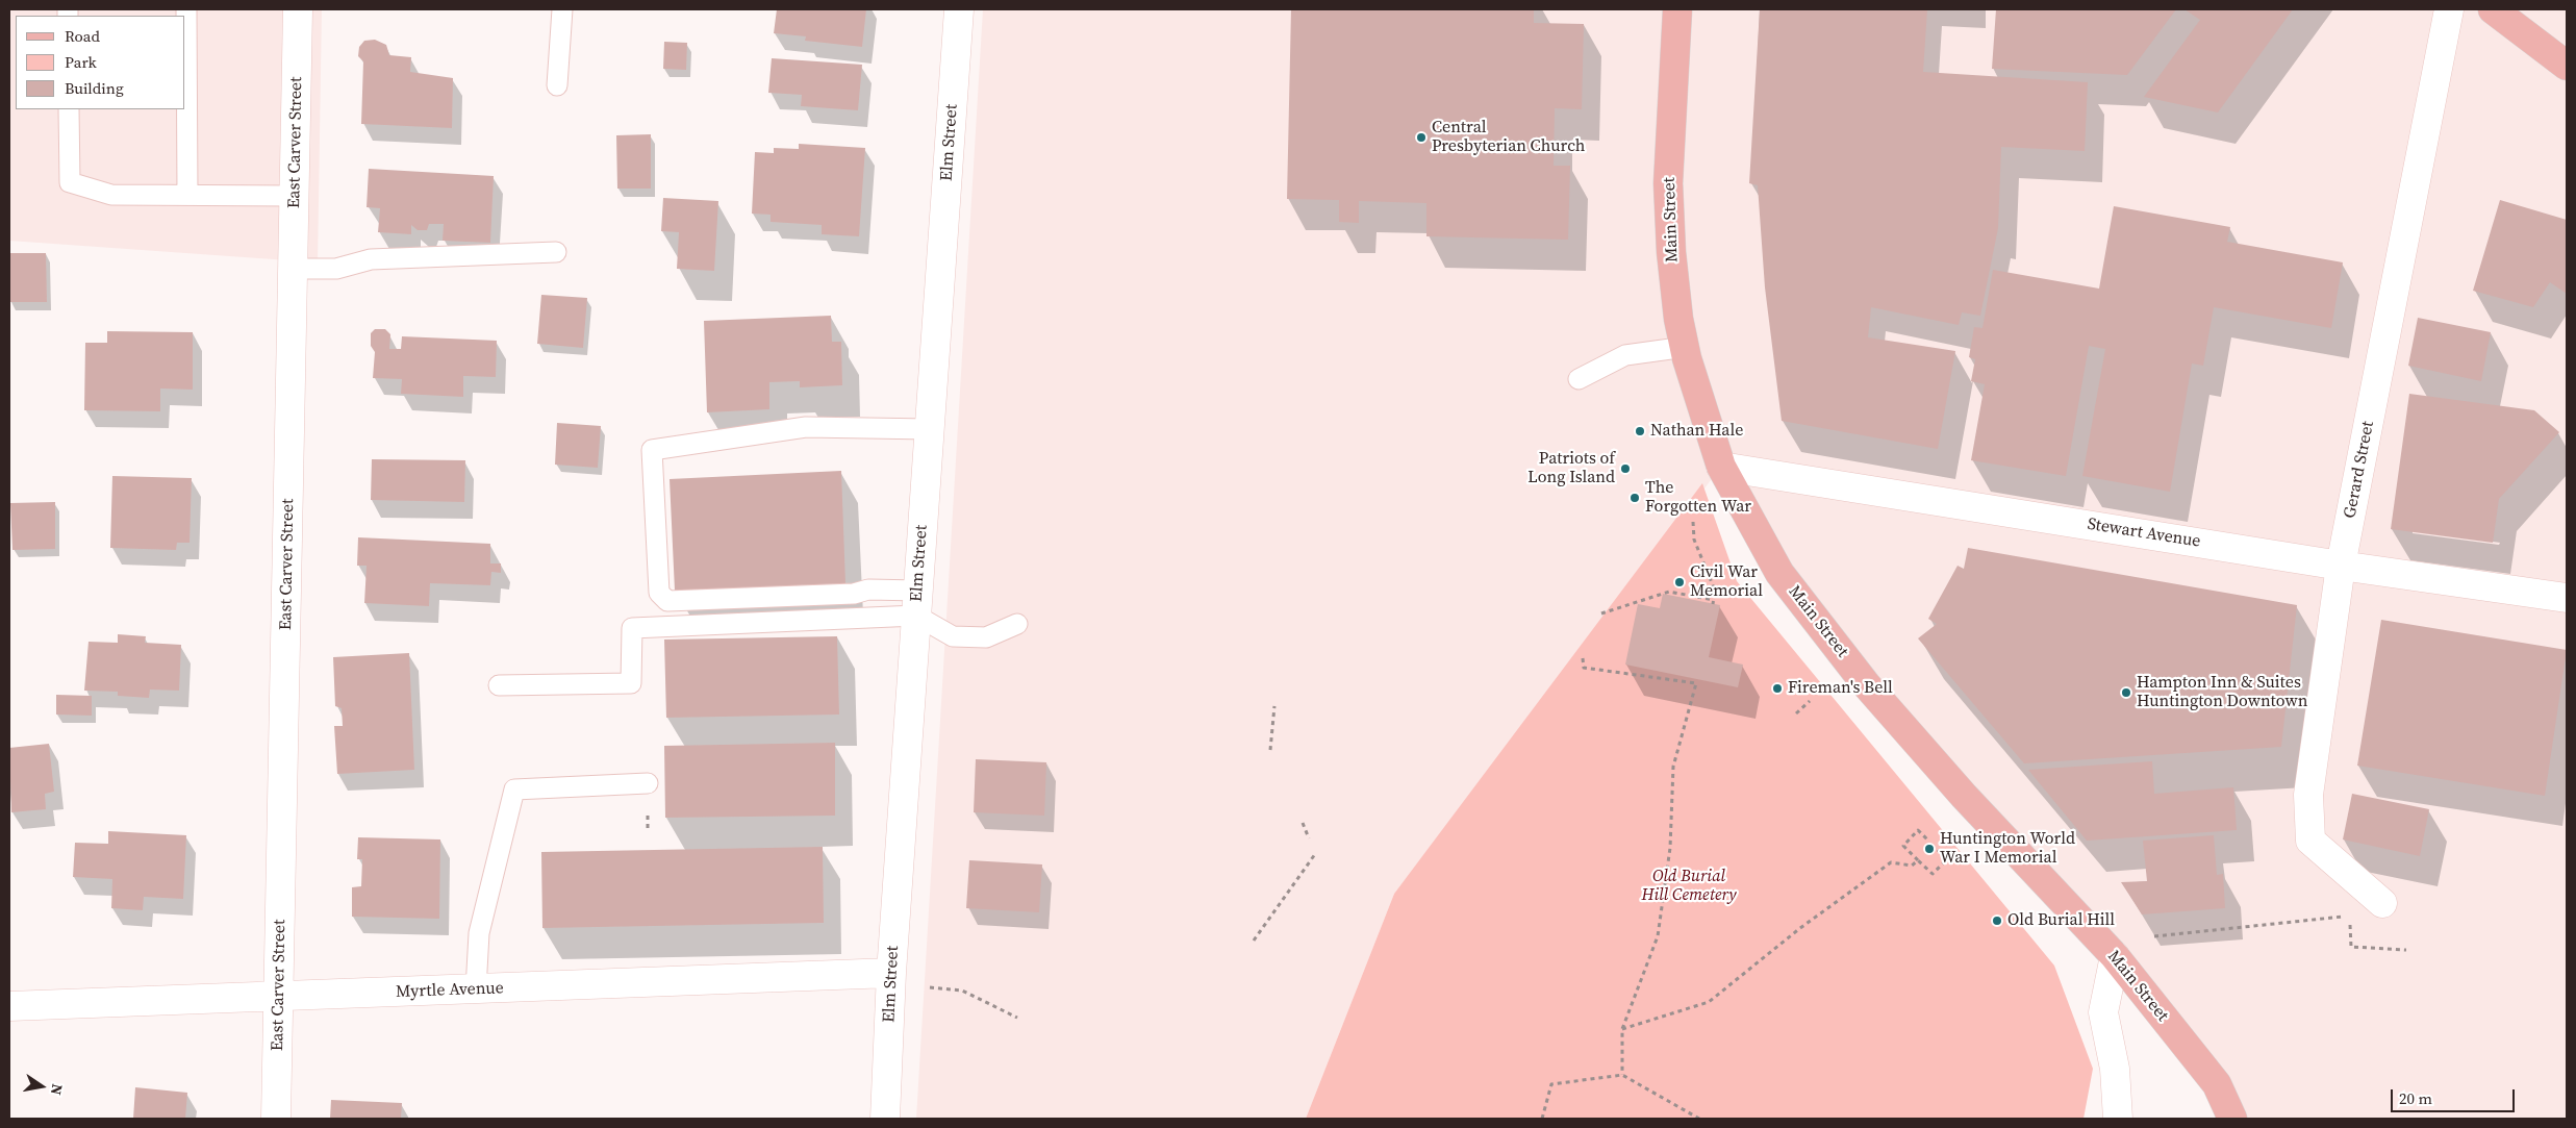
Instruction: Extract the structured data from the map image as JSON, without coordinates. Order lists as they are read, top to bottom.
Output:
{
  "streets": {
    "main road": ["Main Street"],
    "street": [
      "East Carver Street",
      "Elm Street",
      "Gerard Street",
      "Stewart Avenue",
      "Myrtle Avenue"
    ]
  },
  "crossings": [
    ["East Carver Street", "Myrtle Avenue"],
    ["Elm Street", "Myrtle Avenue"],
    ["Main Street", "Stewart Avenue"],
    ["Gerard Street", "Stewart Avenue"]
  ],
  "parks": ["Old Burial Hill Cemetery"],
  "places": [
    "Central Presbyterian Church",
    "Nathan Hale",
    "Patriots of Long Island",
    "The Forgotten War",
    "Civil War Memorial",
    "Fireman's Bell",
    "Hampton Inn & Suites Huntington Downtown",
    "Huntington World War I Memorial",
    "Old Burial Hill"
  ],
  "legend": ["Road", "Park", "Building"],
  "scale_bar": "20 m",
  "north": "right"
}
